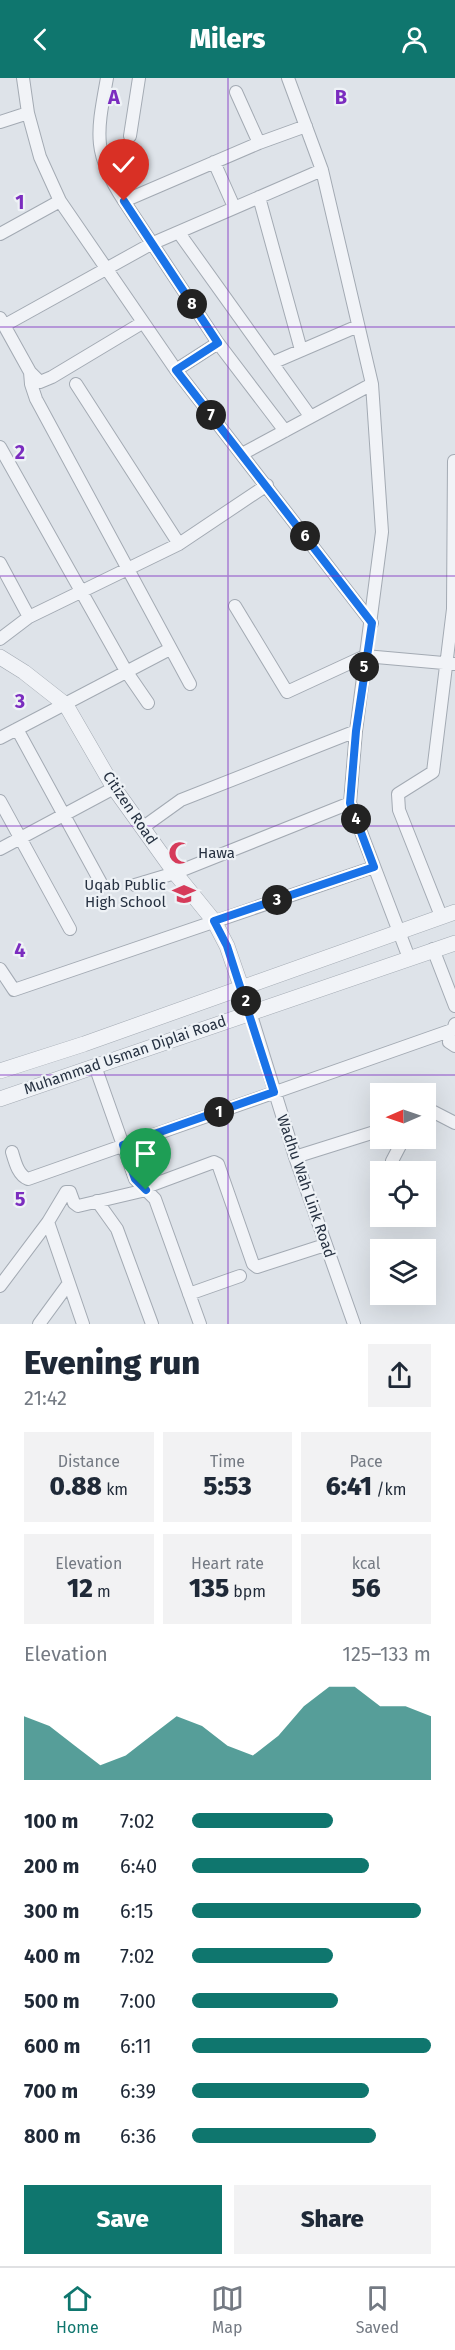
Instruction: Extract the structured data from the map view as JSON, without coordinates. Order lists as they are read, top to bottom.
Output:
{
  "streets": {
    "street": ["Citizen Road", "Muhammad Usman Diplai Road", "Wadhu Wah Link Road"]
  },
  "crossings": [
    ["Citizen Road", "Muhammad Usman Diplai Road"],
    ["Citizen Road", "Wadhu Wah Link Road"],
    ["Muhammad Usman Diplai Road", "Wadhu Wah Link Road"]
  ],
  "places": {
    "mosque": ["Hawa"],
    "school or university": ["Uqab Public High School"]
  },
  "north": "left",
  "page": {
    "header": "Milers",
    "pins": [
      "8",
      "7",
      "6",
      "5",
      "4",
      "3",
      "2",
      "1"
    ],
    "heading": ["Evening run", "21:42"],
    "stats": [
      ["Distance", "0.88 km"],
      ["Time", "5:53"],
      ["Pace", "6:41 /km"],
      ["Elevation", "12 m"],
      ["Heart rate", "135 bpm"],
      ["kcal", "56"]
    ],
    "chart": ["Elevation", "125–133 m"],
    "list": [
      {
        "name": "100 m",
        "note": "7:02"
      },
      {
        "name": "200 m",
        "note": "6:40"
      },
      {
        "name": "300 m",
        "note": "6:15"
      },
      {
        "name": "400 m",
        "note": "7:02"
      },
      {
        "name": "500 m",
        "note": "7:00"
      },
      {
        "name": "600 m",
        "note": "6:11"
      },
      {
        "name": "700 m",
        "note": "6:39"
      },
      {
        "name": "800 m",
        "note": "6:36"
      }
    ],
    "buttons": ["Save", "Share"],
    "tabs": ["Home", "Map", "Saved"]
  },
  "grid": {
    "columns": ["A", "B"],
    "rows": [
      "1",
      "2",
      "3",
      "4",
      "5"
    ]
  }
}
